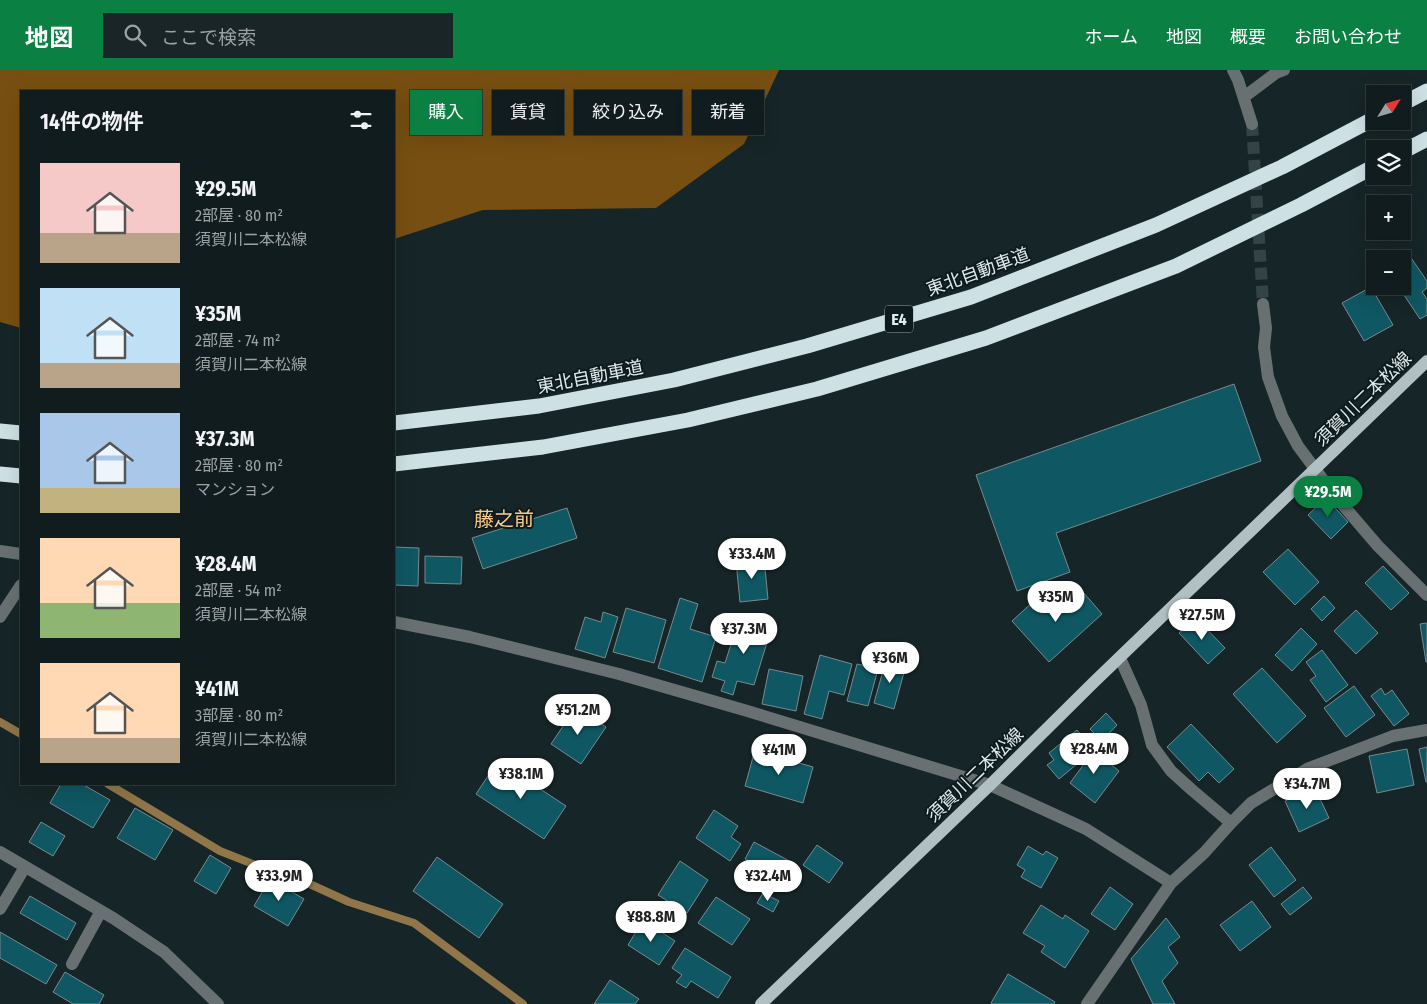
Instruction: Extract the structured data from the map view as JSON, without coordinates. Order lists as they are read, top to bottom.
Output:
{
  "streets": {
    "highway": ["東北自動車道", "E4"],
    "main road": ["須賀川二本松線"]
  },
  "districts": ["藤之前"],
  "north": "top right",
  "page": {
    "header": "地図",
    "search": "ここで検索",
    "nav": [
      "ホーム",
      "地図",
      "概要",
      "お問い合わせ"
    ],
    "map_buttons": ["+", "−"],
    "chip": [
      "購入",
      "賃貸",
      "絞り込み",
      "新着"
    ],
    "heading": "14件の物件",
    "list": [
      {
        "name": "¥29.5M",
        "note": "2部屋 · 80 m² · 須賀川二本松線"
      },
      {
        "name": "¥35M",
        "note": "2部屋 · 74 m² · 須賀川二本松線"
      },
      {
        "name": "¥37.3M",
        "note": "2部屋 · 80 m² · マンション"
      },
      {
        "name": "¥28.4M",
        "note": "2部屋 · 54 m² · 須賀川二本松線"
      },
      {
        "name": "¥41M",
        "note": "3部屋 · 80 m² · 須賀川二本松線"
      }
    ],
    "price": [
      "¥29.5M",
      "¥33.4M",
      "¥35M",
      "¥27.5M",
      "¥37.3M",
      "¥36M",
      "¥51.2M",
      "¥28.4M",
      "¥41M",
      "¥38.1M",
      "¥34.7M",
      "¥33.9M",
      "¥32.4M",
      "¥88.8M"
    ]
  }
}
